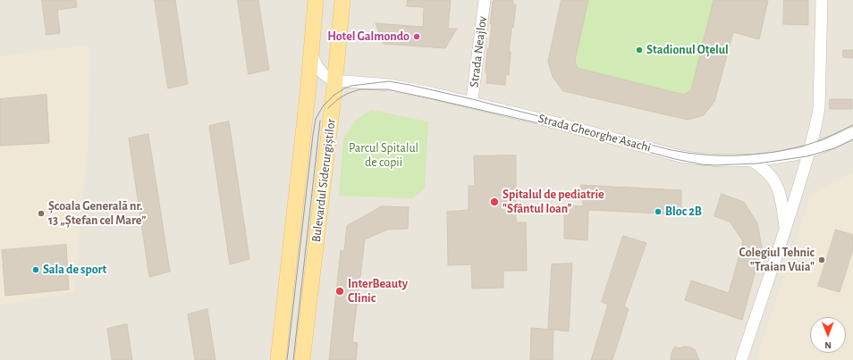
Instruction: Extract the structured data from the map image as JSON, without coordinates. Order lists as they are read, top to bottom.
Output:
{
  "streets": {
    "main road": ["Bulevardul Siderurgiștilor"],
    "street": ["Strada Neajlov", "Strada Gheorghe Asachi"]
  },
  "crossings": [
    ["Strada Neajlov", "Strada Gheorghe Asachi"],
    ["Strada Gheorghe Asachi", "Bulevardul Siderurgiștilor"]
  ],
  "parks": ["Parcul Spitalul de copii"],
  "places": [
    "Hotel Galmondo",
    "Stadionul Oțelul",
    "Spitalul de pediatrie \"Sfântul Ioan\"",
    "Bloc 2B",
    "Școala Generală nr. 13 „Ștefan cel Mare”",
    "Colegiul Tehnic \"Traian Vuia\"",
    "Sala de sport",
    "InterBeauty Clinic"
  ],
  "north": "bottom"
}
